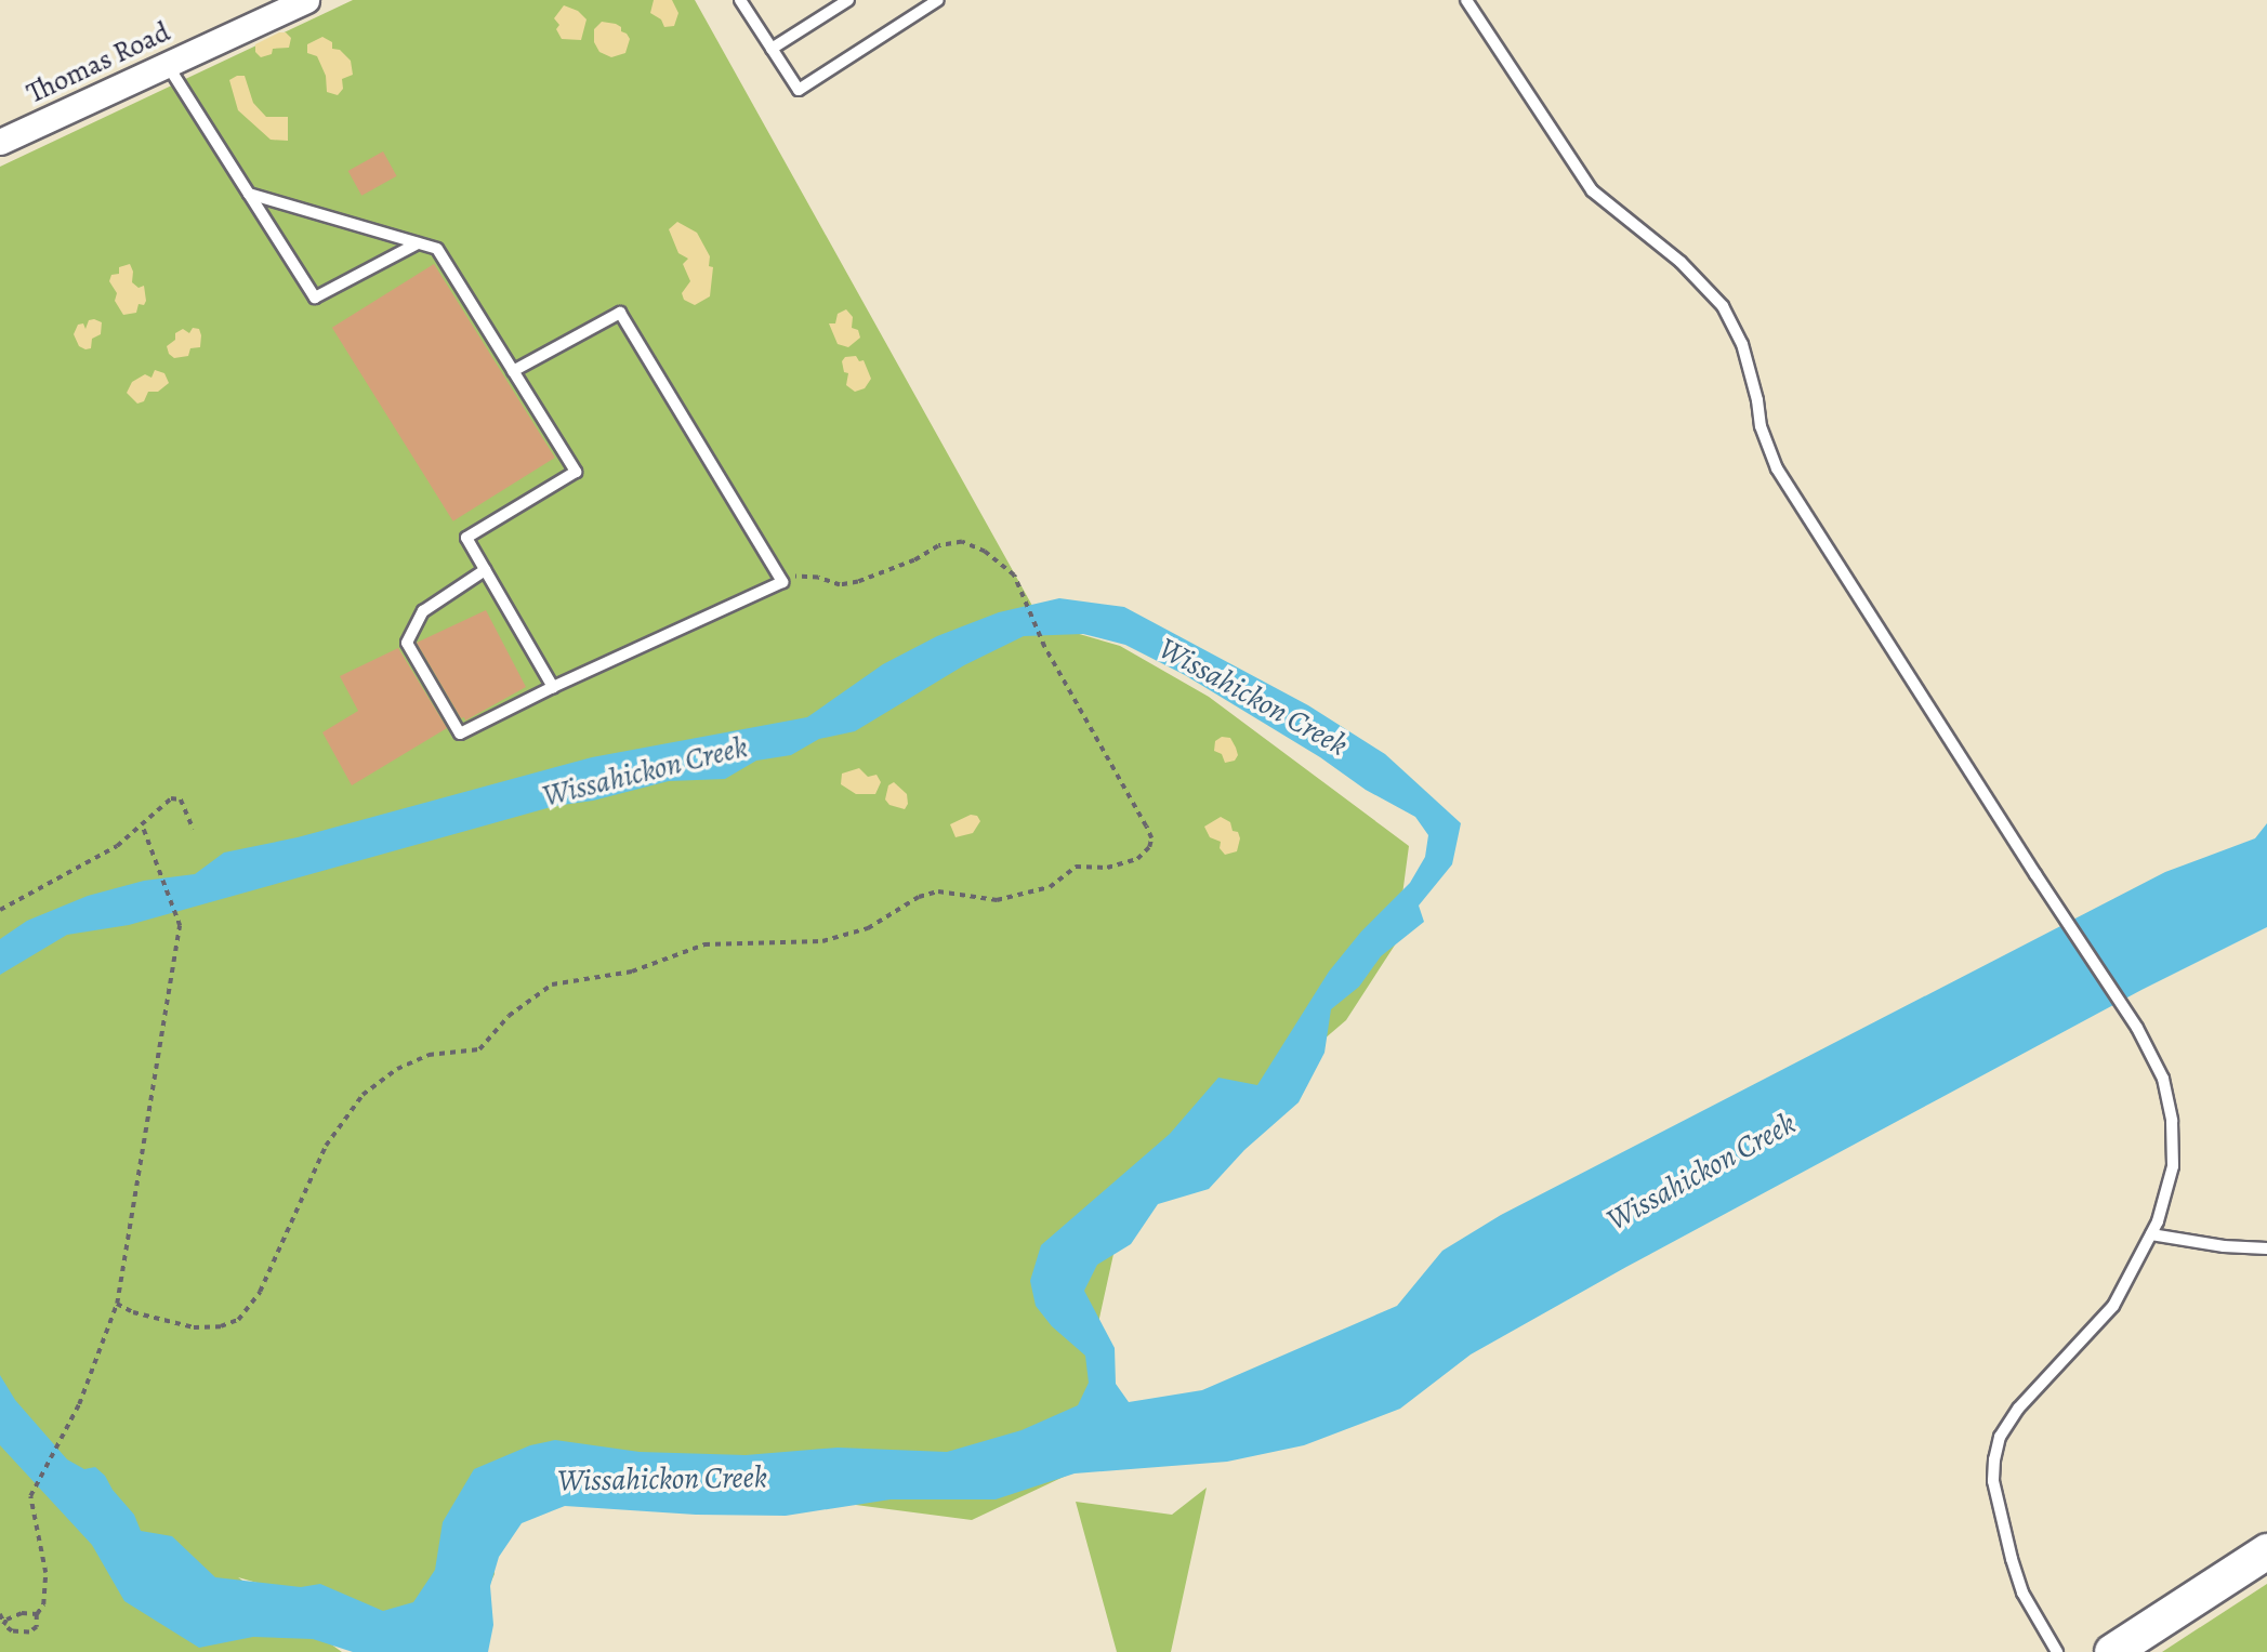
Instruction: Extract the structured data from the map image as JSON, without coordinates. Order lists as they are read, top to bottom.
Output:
{
  "streets": {
    "street": ["Thomas Road"]
  },
  "water": ["Wissahickon Creek"]
}
